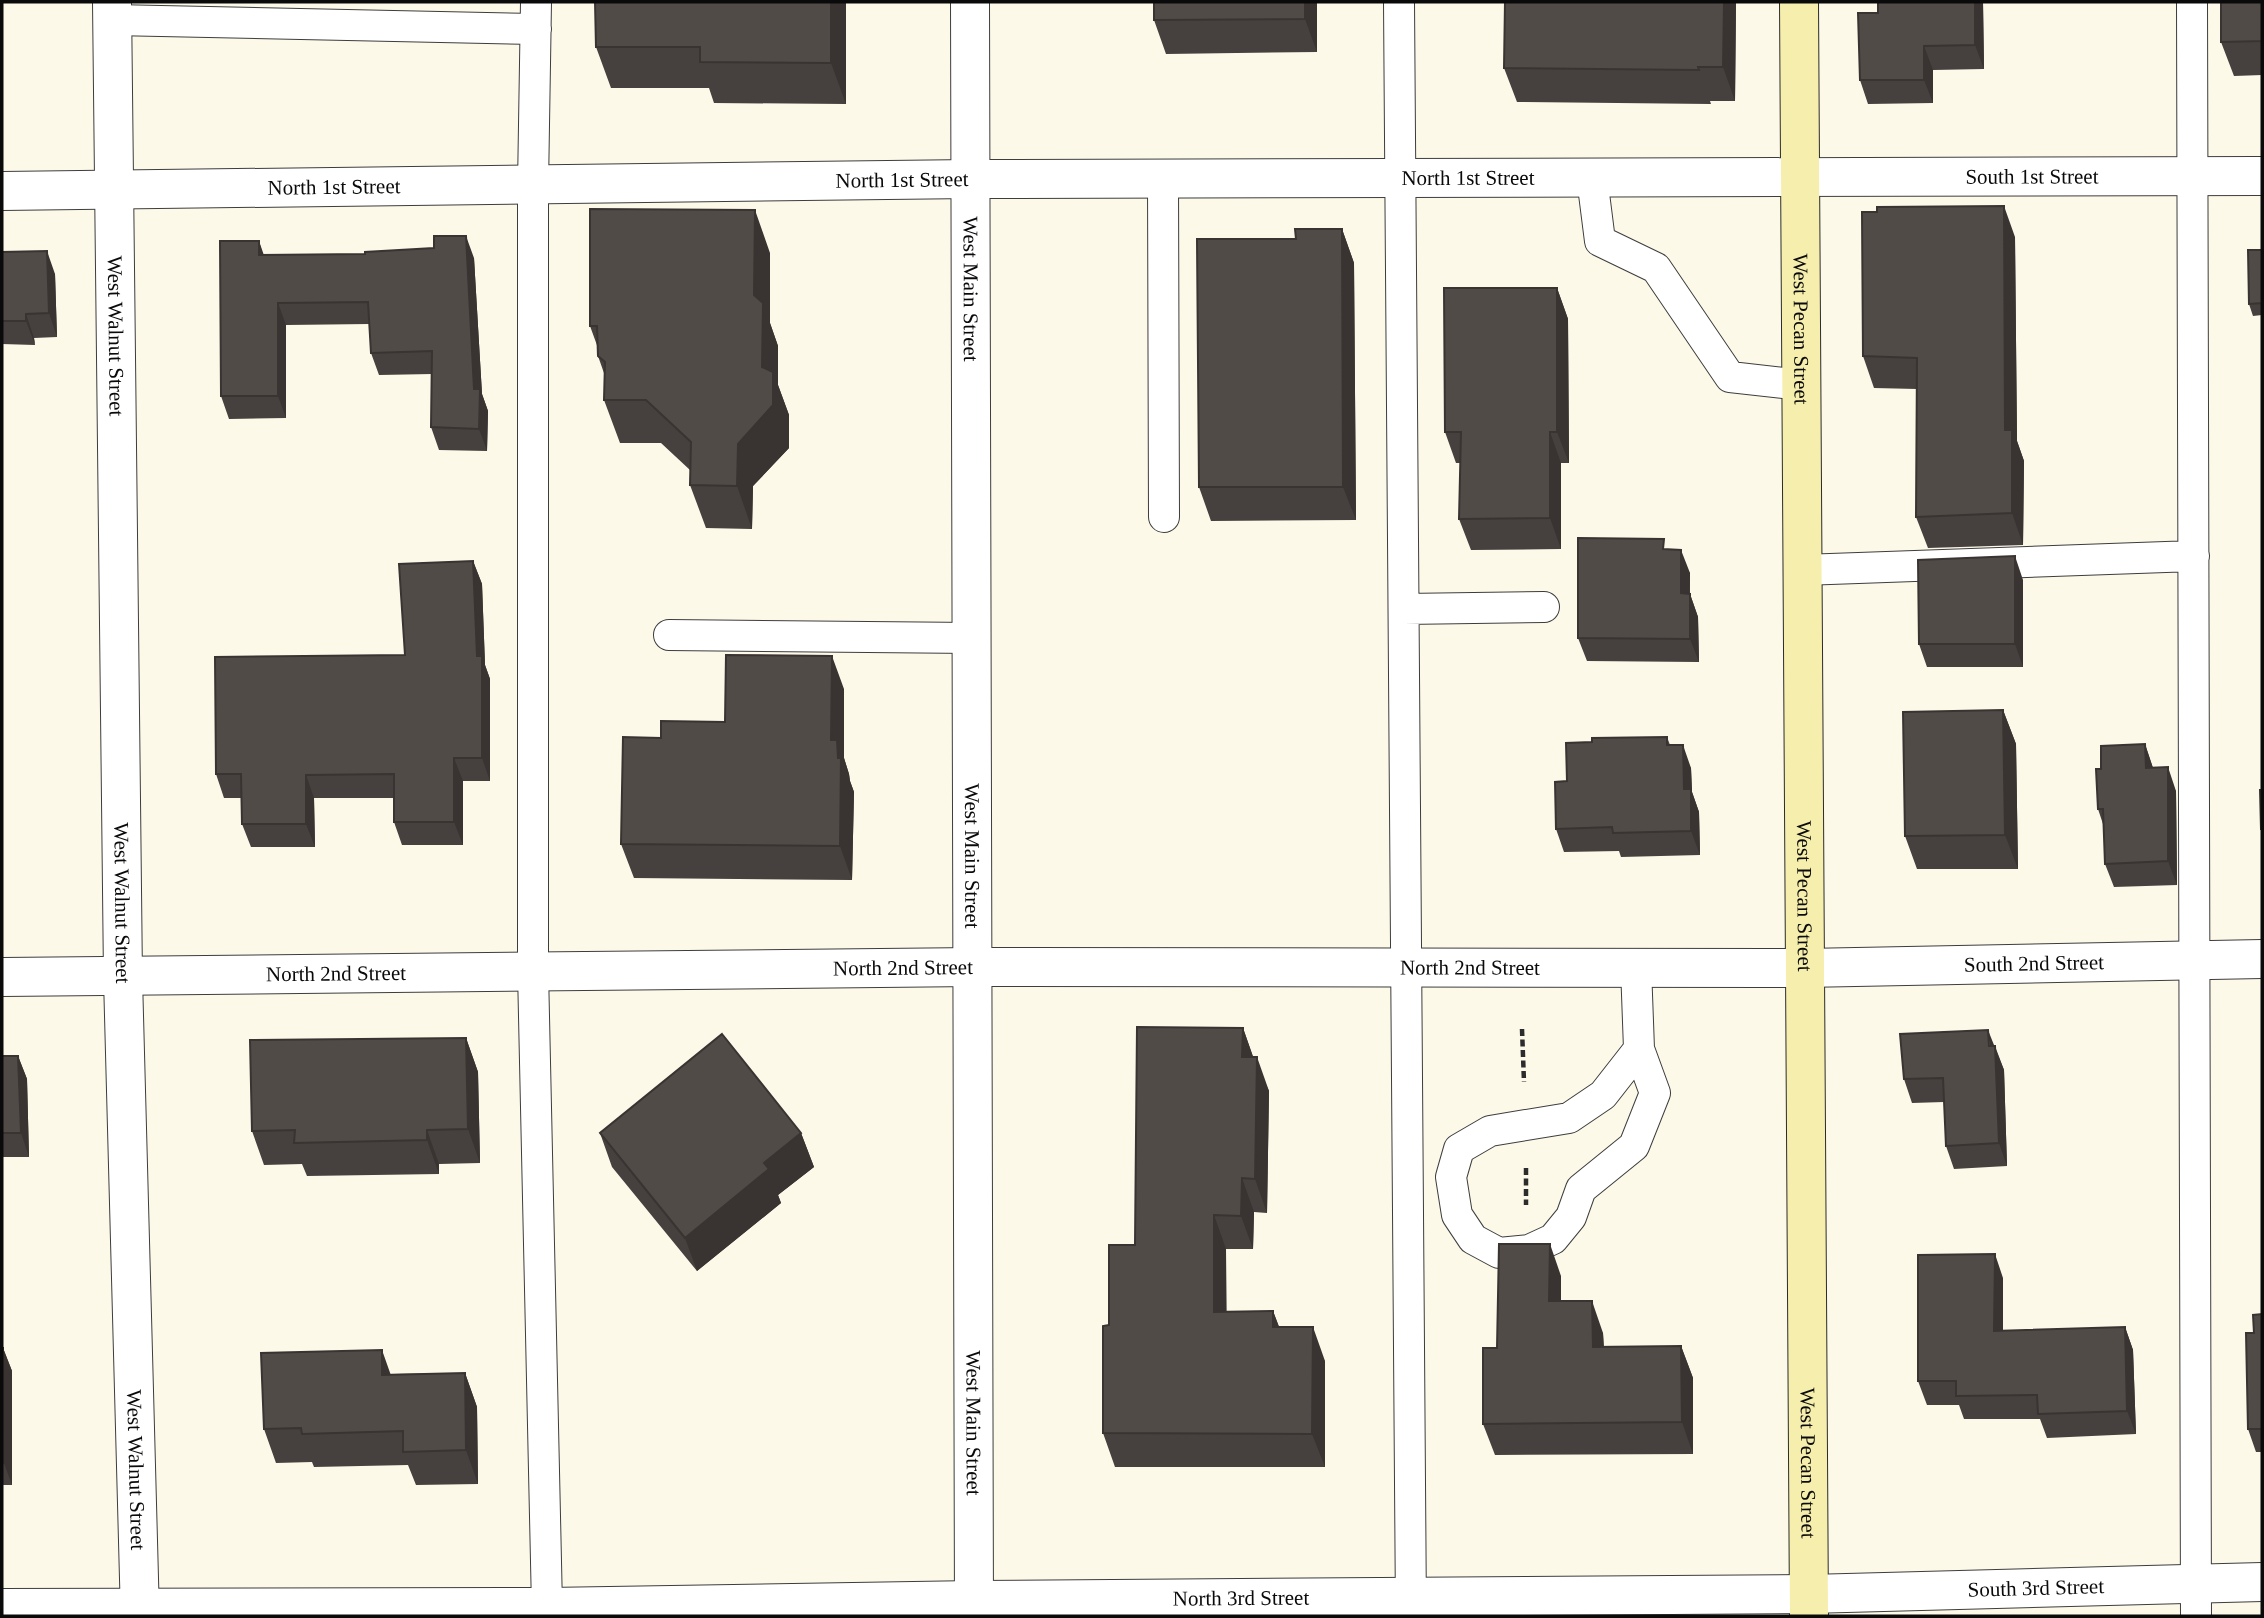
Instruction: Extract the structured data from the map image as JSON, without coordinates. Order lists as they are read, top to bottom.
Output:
{
  "streets": {
    "main road": ["West Pecan Street"],
    "street": [
      "South 1st Street",
      "North 1st Street",
      "West Main Street",
      "West Walnut Street",
      "South 2nd Street",
      "North 2nd Street",
      "South 3rd Street",
      "North 3rd Street"
    ]
  },
  "crossings": [
    ["South 1st Street", "North 1st Street"],
    ["South 1st Street", "West Pecan Street"],
    ["North 1st Street", "West Main Street"],
    ["North 1st Street", "West Pecan Street"],
    ["North 1st Street", "West Walnut Street"],
    ["West Main Street", "North 2nd Street"],
    ["West Main Street", "North 3rd Street"],
    ["West Pecan Street", "South 2nd Street"],
    ["West Pecan Street", "North 2nd Street"],
    ["West Pecan Street", "South 3rd Street"],
    ["West Pecan Street", "North 3rd Street"],
    ["West Walnut Street", "North 2nd Street"],
    ["West Walnut Street", "North 3rd Street"],
    ["South 2nd Street", "North 2nd Street"],
    ["South 3rd Street", "North 3rd Street"]
  ]
}
